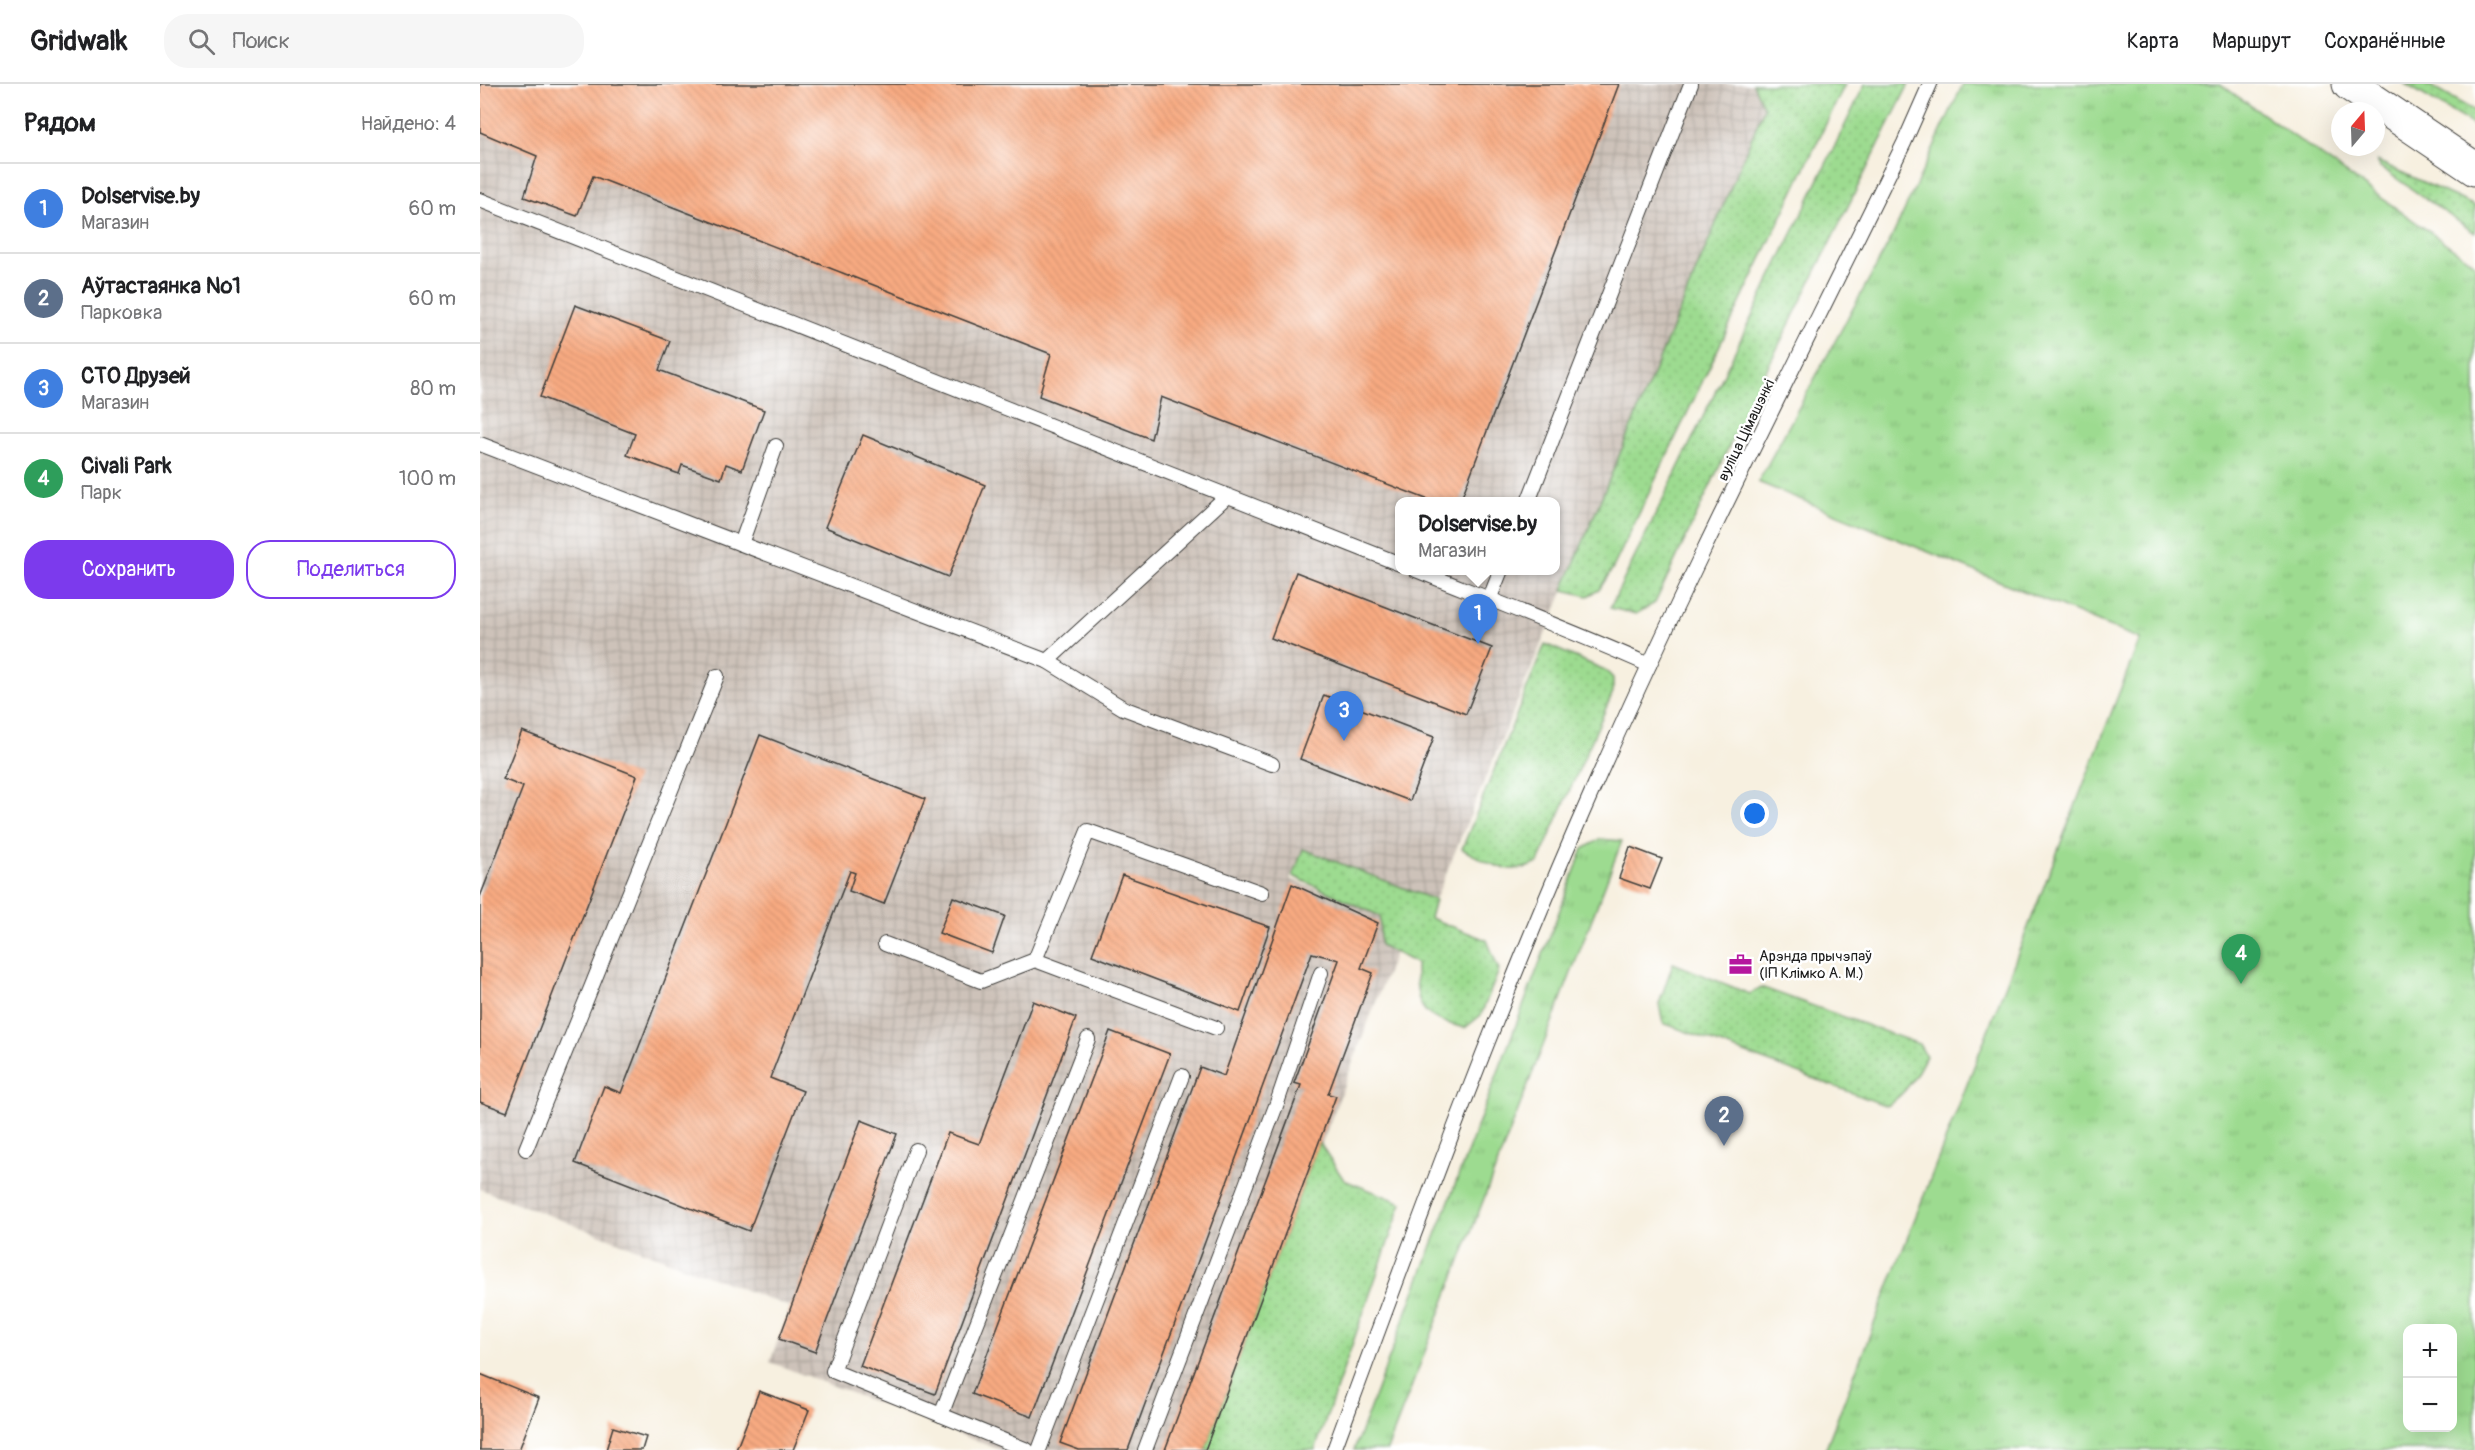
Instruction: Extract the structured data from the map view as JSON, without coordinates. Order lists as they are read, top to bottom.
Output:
{
  "streets": {
    "lane": ["вуліца Цімашэнкі"]
  },
  "places": {
    "office": ["Арэнда прычэпаў (ІП Клімко А. М.)"]
  },
  "north": "top",
  "page": {
    "header": "Gridwalk",
    "search": "Поиск",
    "nav": ["Карта", "Маршрут", "Сохранённые"],
    "heading": ["Рядом", "Найдено: 4"],
    "list": [
      {
        "mark": "1",
        "name": "Dolservise.by",
        "note": "Магазин",
        "value": "60 m"
      },
      {
        "mark": "2",
        "name": "Аўтастаянка №1",
        "note": "Парковка",
        "value": "60 m"
      },
      {
        "mark": "3",
        "name": "СТО Друзей",
        "note": "Магазин",
        "value": "80 m"
      },
      {
        "mark": "4",
        "name": "Civali Park",
        "note": "Парк",
        "value": "100 m"
      }
    ],
    "popup": ["Dolservise.by", "Магазин"],
    "buttons": ["Сохранить", "Поделиться"],
    "pins": [
      "1",
      "3",
      "4",
      "2"
    ],
    "map_buttons": ["+", "−"]
  }
}
